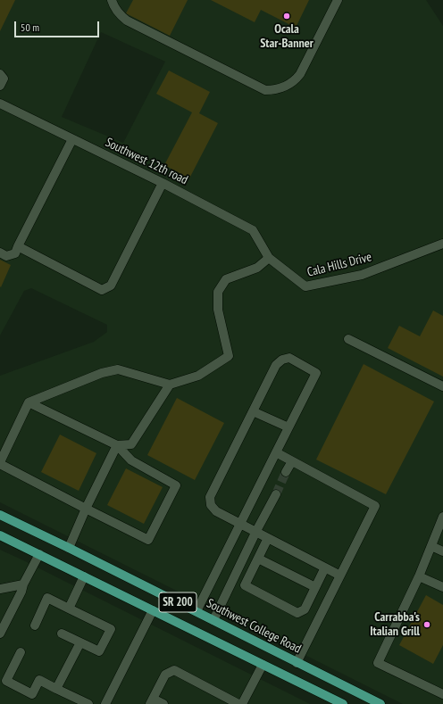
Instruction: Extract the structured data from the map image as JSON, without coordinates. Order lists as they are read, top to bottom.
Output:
{
  "streets": {
    "main road": ["SR 200", "Southwest College Road"],
    "street": ["Southwest 12th road", "Cala Hills Drive"]
  },
  "crossings": [
    ["Southwest 12th road", "Cala Hills Drive"]
  ],
  "places": ["Ocala Star-Banner", "Carrabba's Italian Grill"],
  "scale_bar": "50 m"
}
